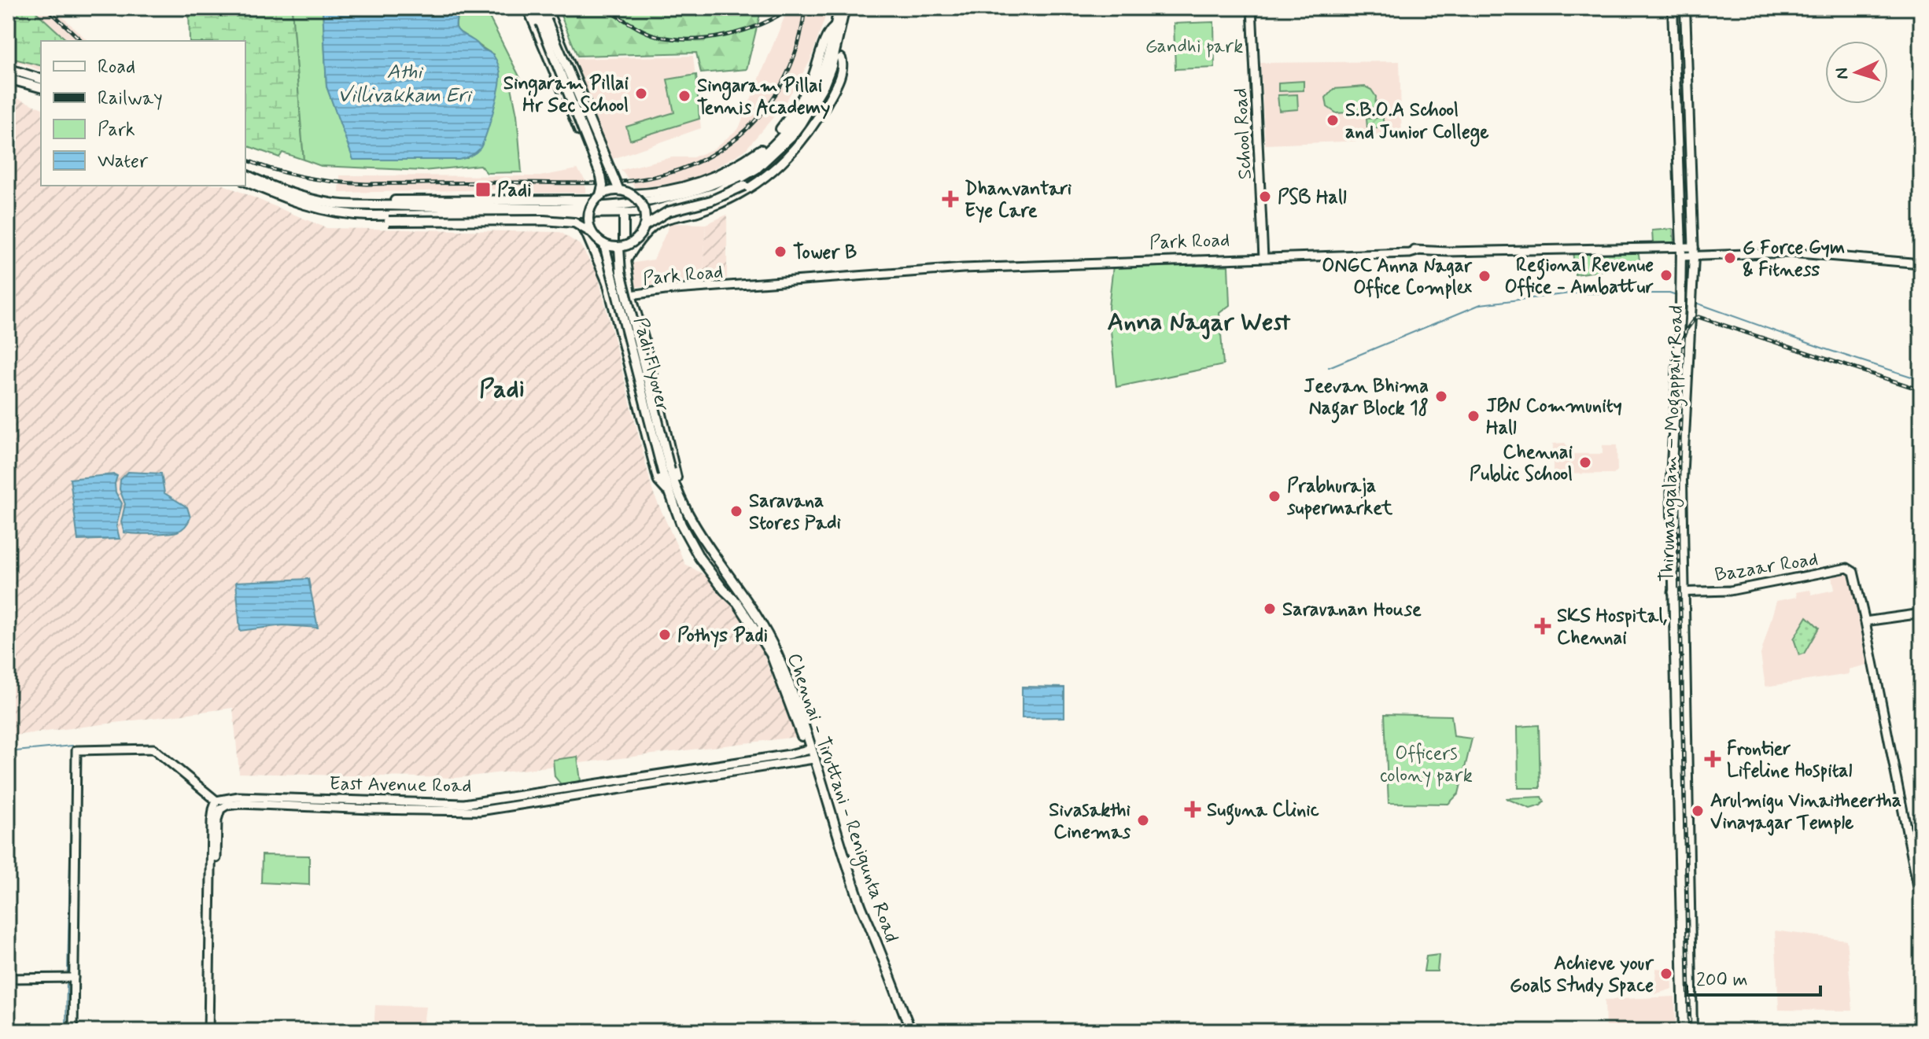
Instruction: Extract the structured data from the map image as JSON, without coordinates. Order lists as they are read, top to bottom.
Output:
{
  "streets": {
    "main road": ["Padi Flyover", "Thirumangalam – Mogappair Road", "Chennai - Tiruttani - Renigunta Road"],
    "street": [
      "School Road",
      "Park Road",
      "Bazaar Road",
      "East Avenue Road"
    ]
  },
  "crossings": [
    ["School Road", "Park Road"],
    ["Park Road", "Thirumangalam – Mogappair Road"],
    ["Padi Flyover", "Chennai - Tiruttani - Renigunta Road"],
    ["Thirumangalam – Mogappair Road", "Bazaar Road"],
    ["East Avenue Road", "Chennai - Tiruttani - Renigunta Road"]
  ],
  "districts": ["Anna Nagar West", "Padi"],
  "water": ["Athi Villivakkam Eri"],
  "parks": ["Gandhi park", "Officers colony park"],
  "places": {
    "other": [
      "Singaram Pillai Hr Sec School",
      "Singaram Pillai Tennis Academy",
      "S.B.O.A School and Junior College",
      "PSB Hall",
      "Tower B",
      "G Force Gym & Fitness",
      "Regional Revenue Office - Ambattur",
      "ONGC Anna Nagar Office Complex",
      "Jeevan Bhima Nagar Block 18",
      "JBN Community Hall",
      "Chennai Public School",
      "Prabhuraja supermarket",
      "Saravana Stores Padi",
      "Saravanan House",
      "Pothys Padi",
      "Arulmigu Vinaitheertha Vinayagar Temple",
      "Sivasakthi Cinemas",
      "Achieve your Goals Study Space"
    ],
    "transit": ["Padi"],
    "health": [
      "Dhanvantari Eye Care",
      "SKS Hospital, Chennai",
      "Frontier Lifeline Hospital",
      "Suguna Clinic"
    ]
  },
  "legend": [
    "Road",
    "Railway",
    "Park",
    "Water"
  ],
  "scale_bar": "200 m",
  "north": "left"
}
